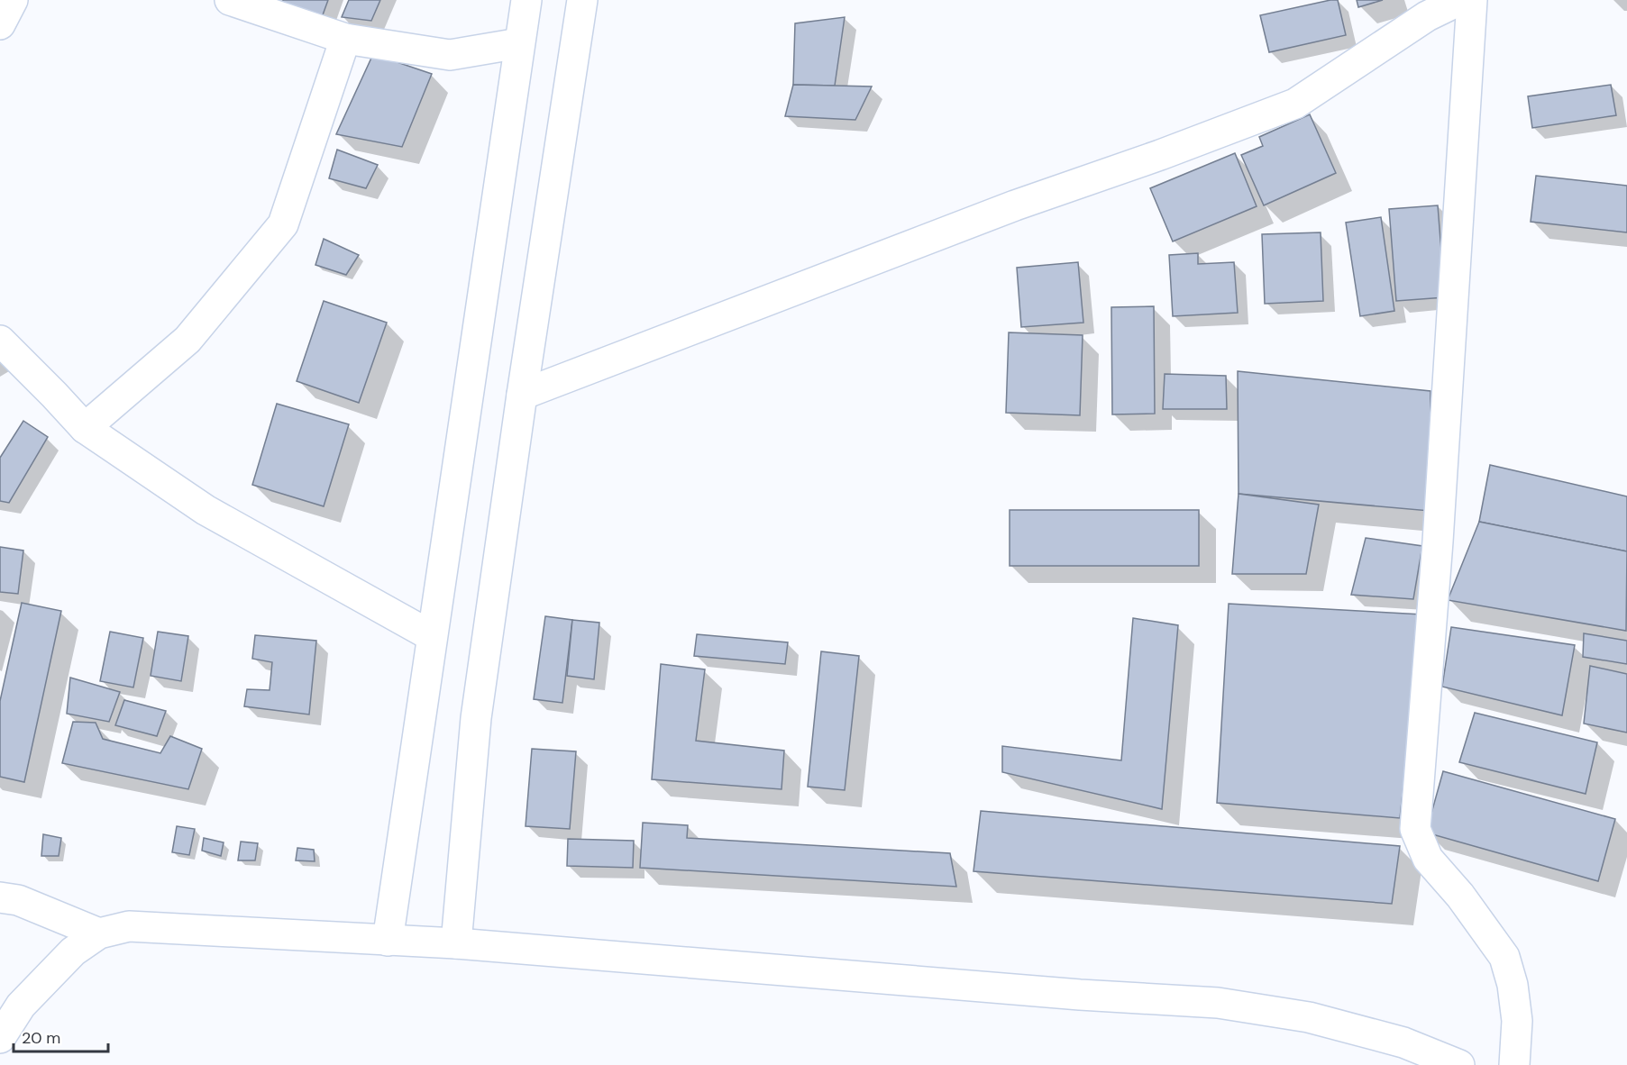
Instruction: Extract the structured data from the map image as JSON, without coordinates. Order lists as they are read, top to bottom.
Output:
{
  "scale_bar": "20 m"
}
